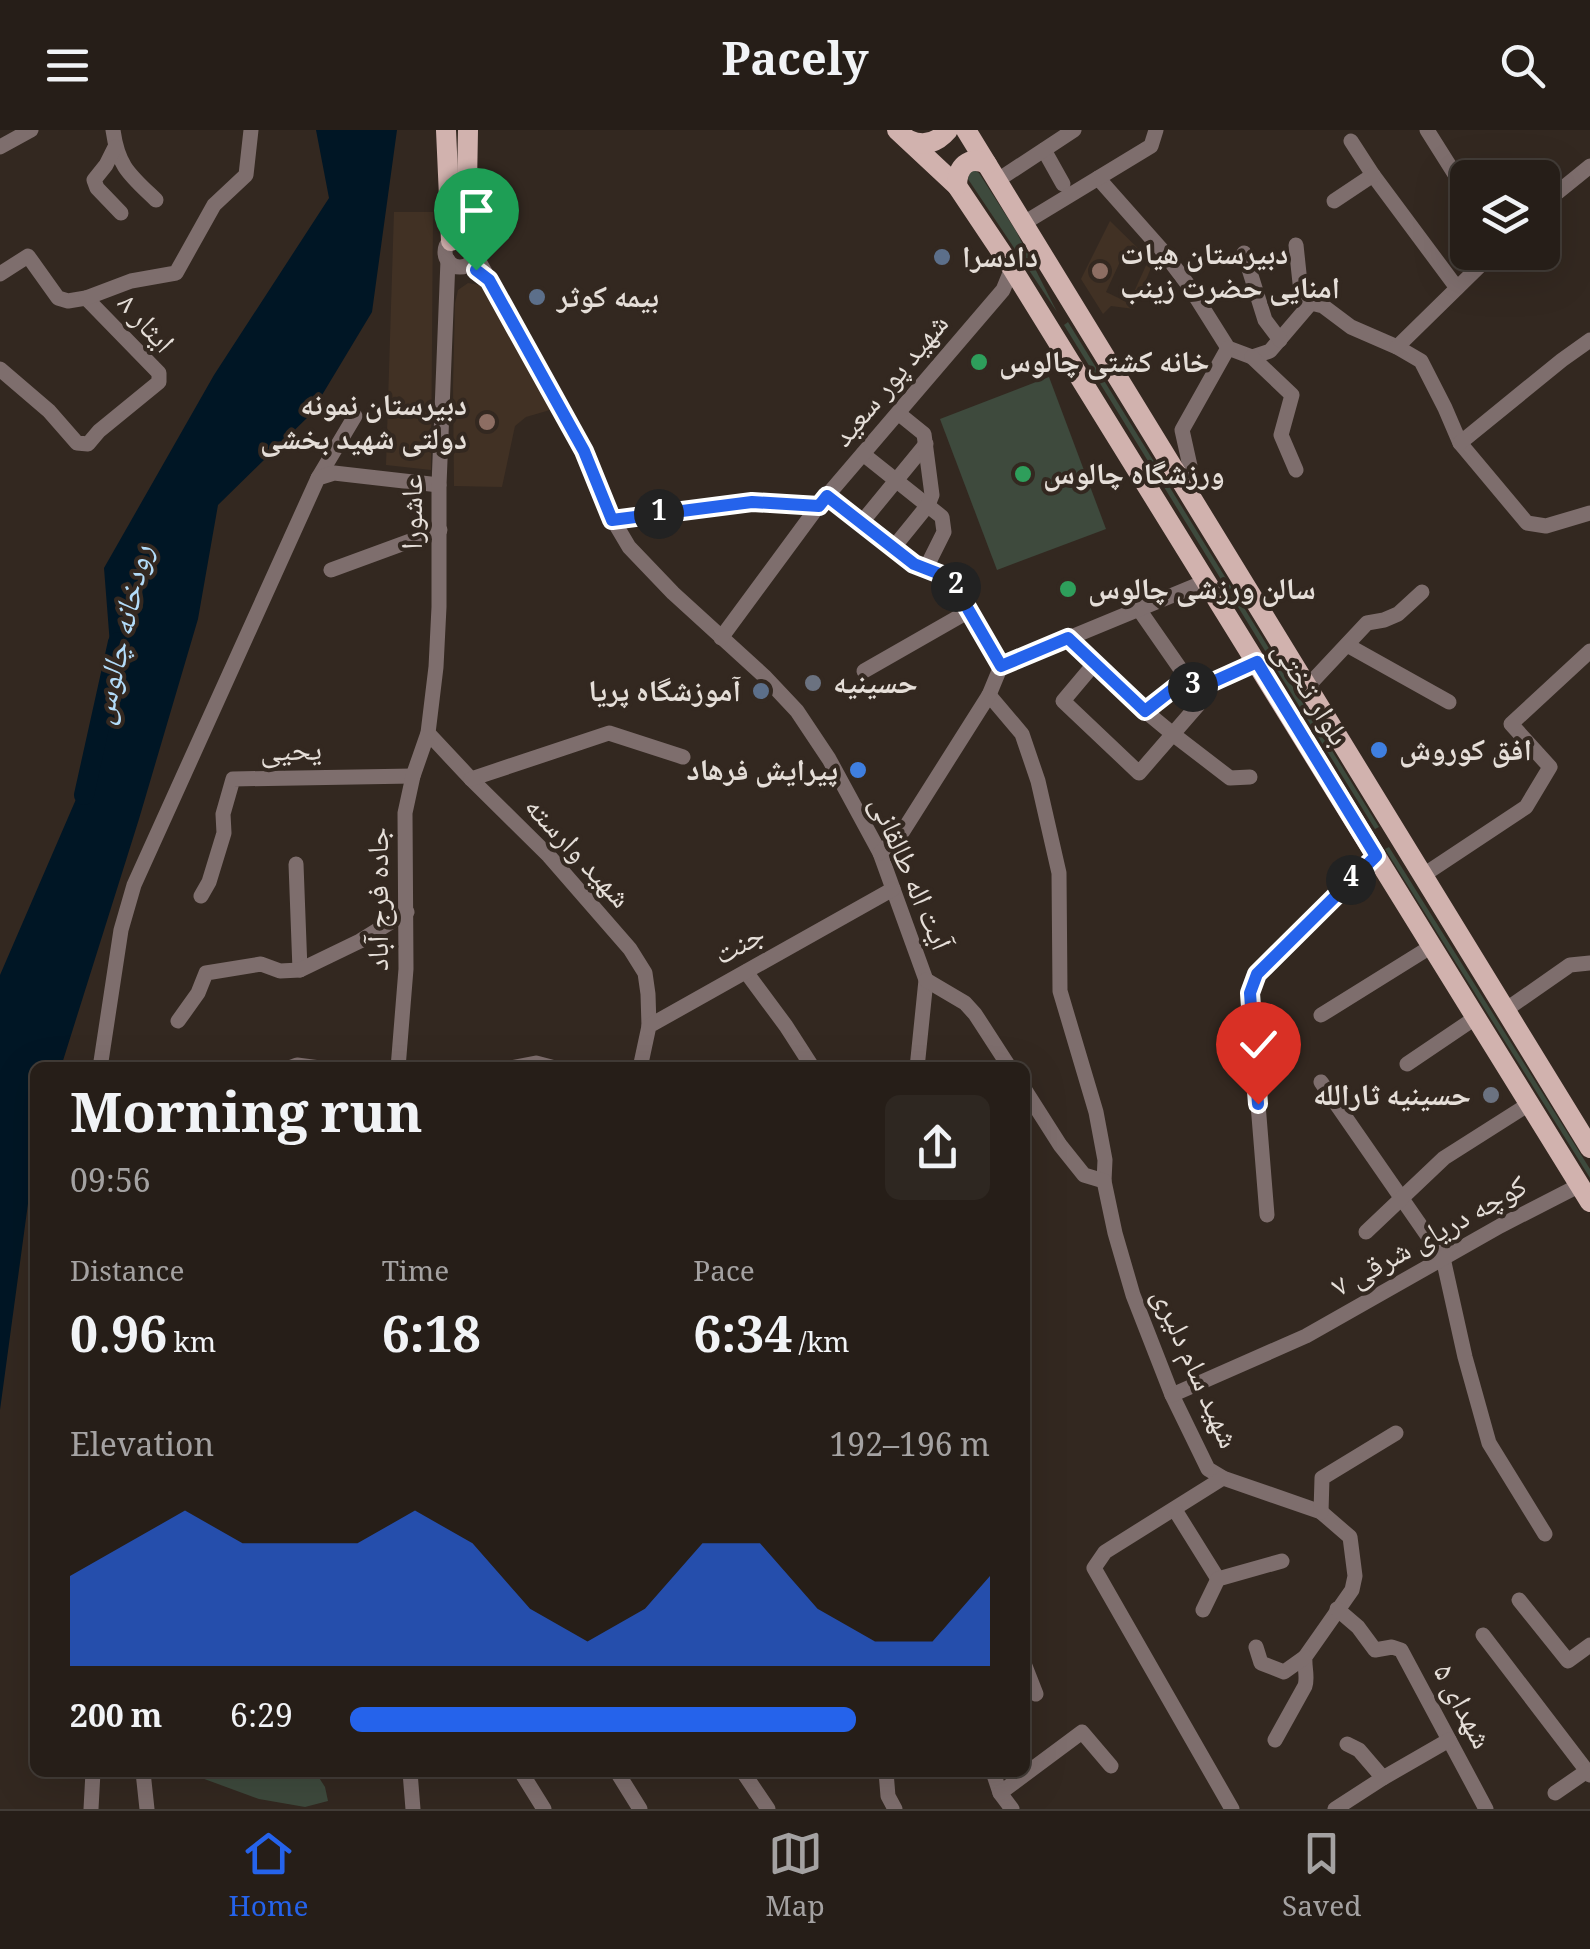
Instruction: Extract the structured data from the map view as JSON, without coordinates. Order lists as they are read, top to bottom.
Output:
{
  "streets": {
    "main road": ["بلوار تختی"],
    "street": [
      "ایثار ۸",
      "شهید پور سعید",
      "عاشورا",
      "یحیی",
      "شهید وارسته",
      "آیت اله طالقانی",
      "جاده فرج آباد",
      "جنت",
      "کوچه دریای شرقی ۷",
      "شهید سام دلیری",
      "شهدای ۵"
    ]
  },
  "crossings": [
    ["شهید پور سعید", "بلوار تختی"],
    ["شهید پور سعید", "آیت اله طالقانی"],
    ["عاشورا", "شهید وارسته"],
    ["عاشورا", "آیت اله طالقانی"],
    ["عاشورا", "جاده فرج آباد"],
    ["بلوار تختی", "کوچه دریای شرقی ۷"],
    ["یحیی", "جاده فرج آباد"],
    ["شهید وارسته", "جاده فرج آباد"],
    ["شهید وارسته", "جنت"],
    ["آیت اله طالقانی", "جنت"],
    ["کوچه دریای شرقی ۷", "شهید سام دلیری"],
    ["شهید سام دلیری", "شهدای ۵"]
  ],
  "water": ["رودخانه چالوس"],
  "places": [
    "دادسرا",
    "دبیرستان هیات امنایی حضرت زینب",
    "بیمه کوثر",
    "خانه کشتی چالوس",
    "دبیرستان نمونه دولتی شهید بخشی",
    "ورزشگاه چالوس",
    "سالن ورزشی چالوس",
    "حسینیه",
    "آموزشگاه پریا",
    "افق کوروش",
    "پیرایش فرهاد",
    "حسینیه ثارالله"
  ],
  "page": {
    "header": "Pacely",
    "pins": [
      "1",
      "2",
      "3",
      "4"
    ],
    "heading": ["Morning run", "09:56"],
    "stats": [
      ["Distance", "0.96 km"],
      ["Time", "6:18"],
      ["Pace", "6:34 /km"]
    ],
    "chart": ["Elevation", "192–196 m"],
    "list": [
      {
        "name": "200 m",
        "note": "6:29"
      }
    ],
    "tabs": ["Home", "Map", "Saved"]
  }
}
